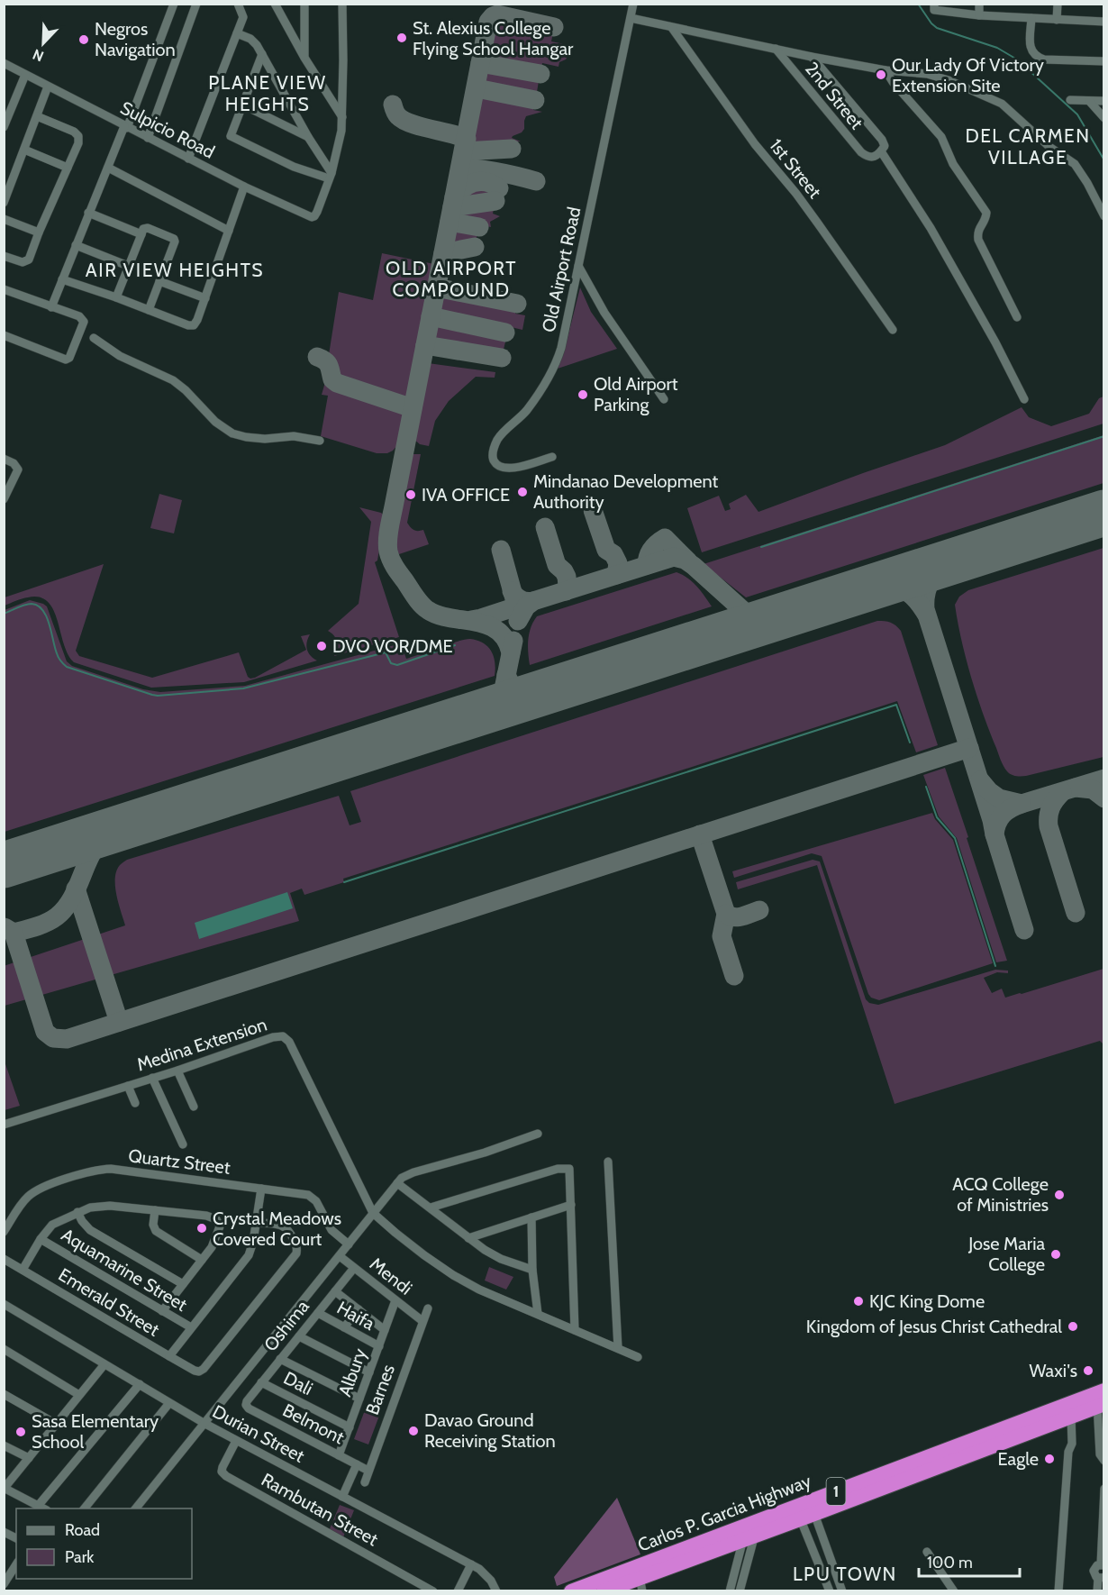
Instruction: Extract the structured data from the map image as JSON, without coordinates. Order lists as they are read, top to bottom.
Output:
{
  "streets": {
    "highway": ["1", "Carlos P. Garcia Highway"],
    "street": [
      "2nd Street",
      "Sulpicio Road",
      "1st Street",
      "Old Airport Road",
      "Medina Extension",
      "Quartz Street",
      "Aquamarine Street",
      "Mendi",
      "Emerald Street",
      "Haifa",
      "Oshima",
      "Albury",
      "Dali",
      "Barnes",
      "Belmont",
      "Durian Street",
      "Rambutan Street"
    ]
  },
  "crossings": [
    ["Mendi", "Oshima"],
    ["Mendi", "Albury"],
    ["Mendi", "Barnes"],
    ["Haifa", "Oshima"],
    ["Haifa", "Albury"],
    ["Oshima", "Dali"],
    ["Oshima", "Belmont"],
    ["Albury", "Dali"],
    ["Albury", "Belmont"],
    ["Barnes", "Belmont"],
    ["Durian Street", "Rambutan Street"]
  ],
  "districts": [
    "PLANE VIEW HEIGHTS",
    "DEL CARMEN VILLAGE",
    "OLD AIRPORT COMPOUND",
    "AIR VIEW HEIGHTS",
    "LPU TOWN"
  ],
  "places": [
    "St. Alexius College Flying School Hangar",
    "Negros Navigation",
    "Our Lady Of Victory Extension Site",
    "Old Airport Parking",
    "Mindanao Development Authority",
    "IVA OFFICE",
    "DVO VOR/DME",
    "ACQ College of Ministries",
    "Crystal Meadows Covered Court",
    "Jose Maria College",
    "KJC King Dome",
    "Kingdom of Jesus Christ Cathedral",
    "Waxi's",
    "Davao Ground Receiving Station",
    "Sasa Elementary School",
    "Eagle"
  ],
  "legend": ["Road", "Park"],
  "scale_bar": "100 m",
  "north": "bottom left"
}
